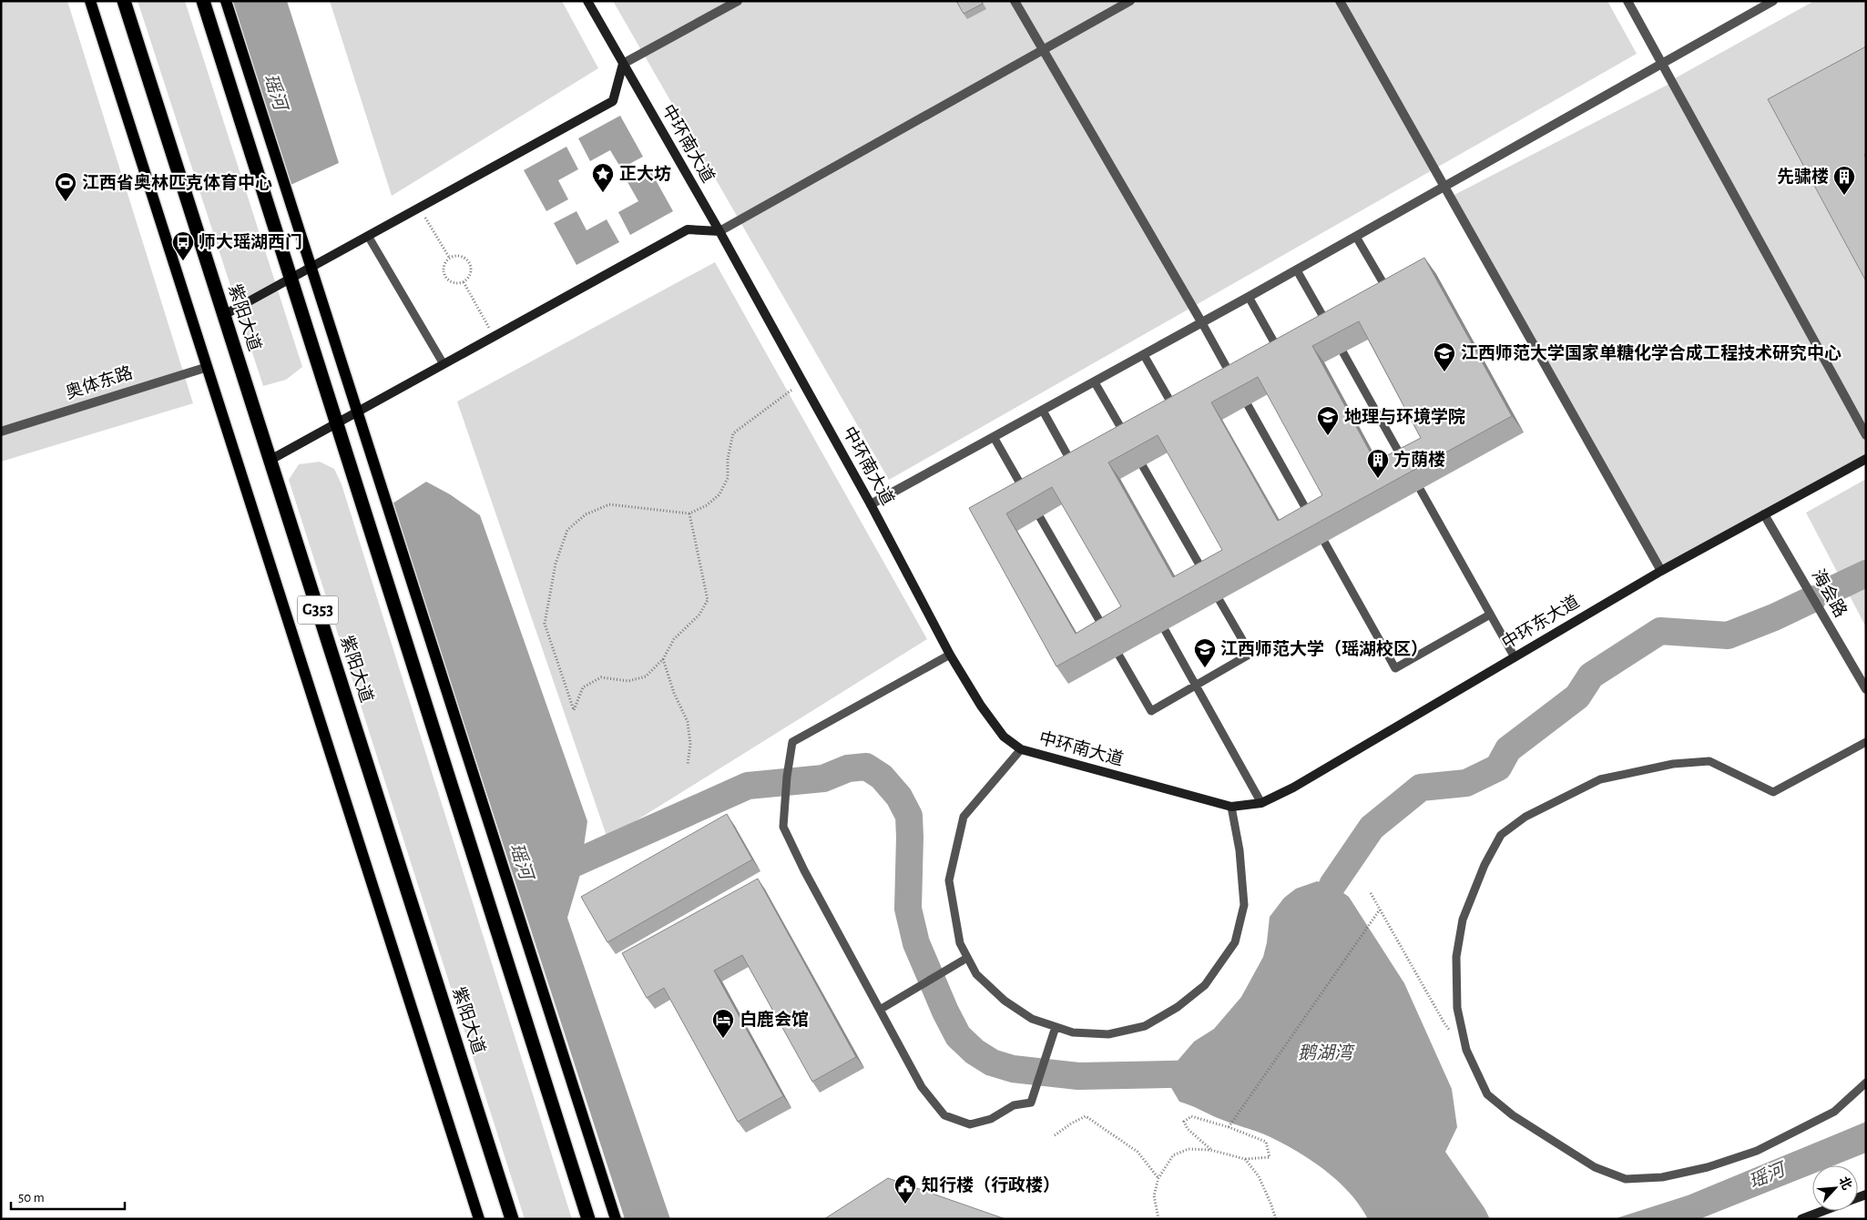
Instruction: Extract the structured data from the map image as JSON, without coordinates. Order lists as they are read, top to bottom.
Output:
{
  "streets": {
    "highway": ["紫阳大道", "G353"],
    "street": [
      "中环南大道",
      "奥体东路",
      "海会路",
      "中环东大道"
    ]
  },
  "crossings": [
    ["中环南大道", "中环东大道"],
    ["海会路", "中环东大道"]
  ],
  "water": ["瑶河", "鹅湖湾"],
  "places": {
    "place": ["正大坊"],
    "building": ["先骕楼", "方荫楼"],
    "sports": ["江西省奥林匹克体育中心"],
    "bus stop": ["师大瑶湖西门"],
    "school or university": ["江西师范大学国家单糖化学合成工程技术研究中心", "地理与环境学院", "江西师范大学（瑶湖校区）"],
    "hotel": ["白鹿会馆"],
    "public building": ["知行楼（行政楼）"]
  },
  "scale_bar": "50 m",
  "north": "top right"
}
